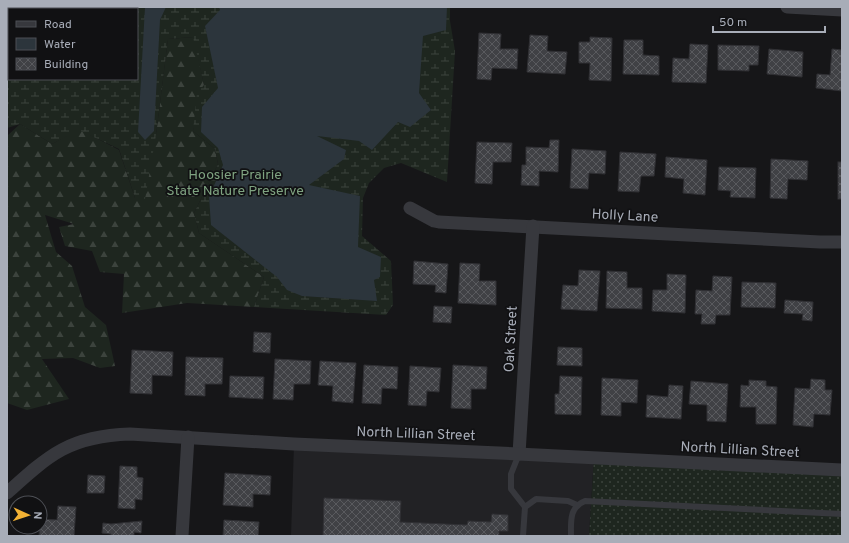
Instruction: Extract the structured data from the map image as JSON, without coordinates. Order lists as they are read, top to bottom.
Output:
{
  "streets": {
    "street": ["Holly Lane", "Oak Street", "North Lillian Street"]
  },
  "crossings": [
    ["Holly Lane", "Oak Street"],
    ["Oak Street", "North Lillian Street"]
  ],
  "parks": ["Hoosier Prairie State Nature Preserve"],
  "legend": ["Road", "Water", "Building"],
  "scale_bar": "50 m",
  "north": "right"
}
